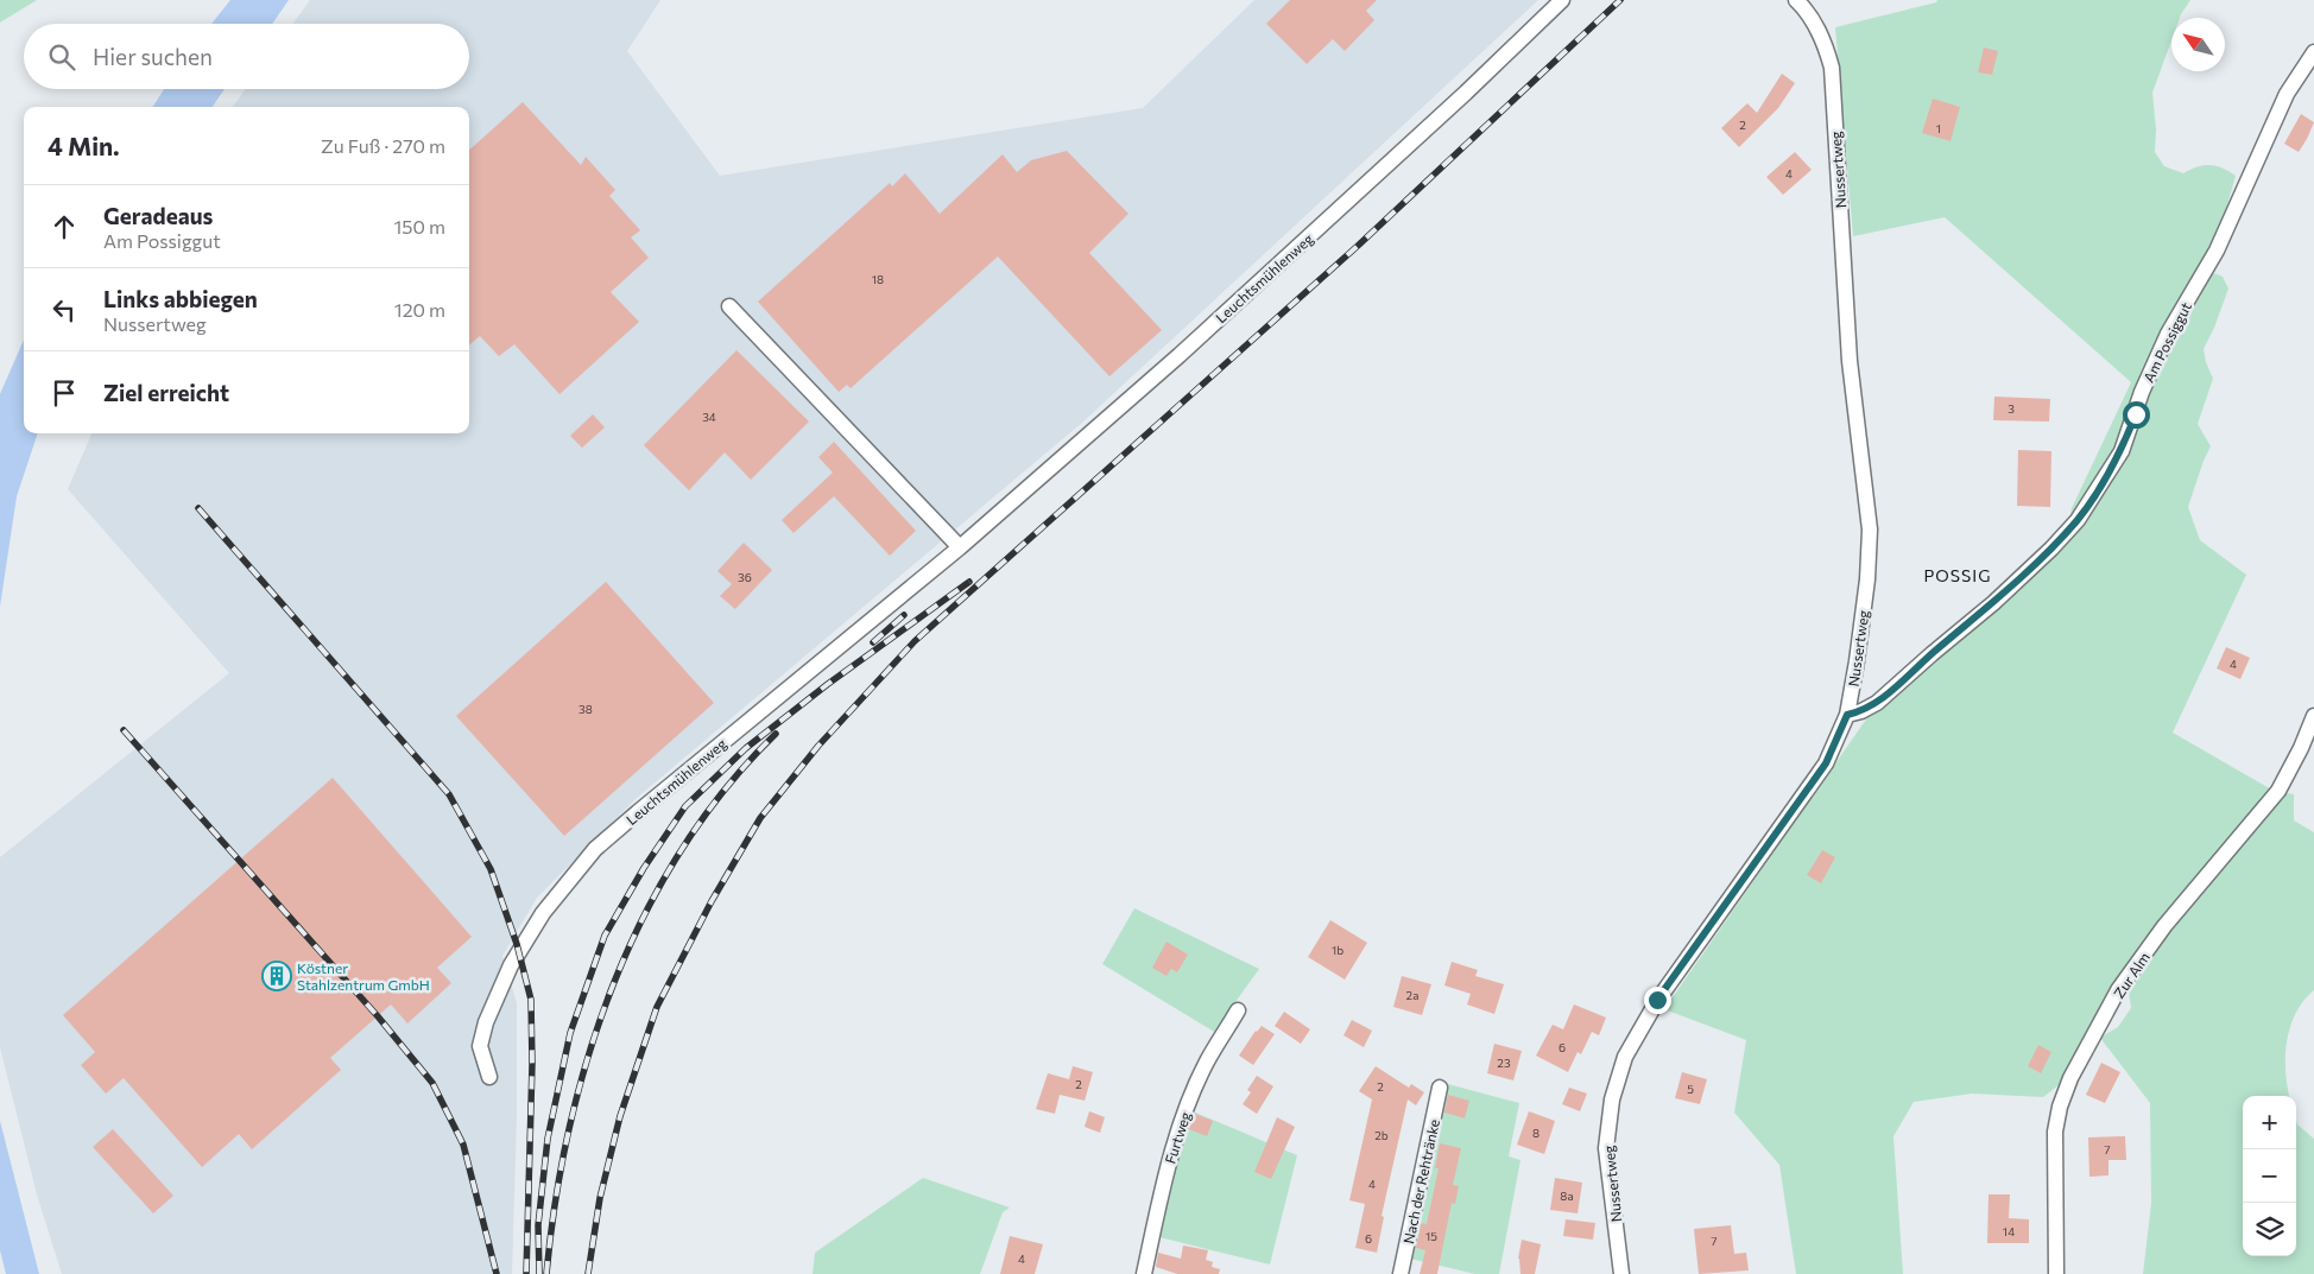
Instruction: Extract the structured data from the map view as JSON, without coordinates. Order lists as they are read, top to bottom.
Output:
{
  "streets": {
    "street": [
      "Nussertweg",
      "Leuchtsmühlenweg",
      "Am Possiggut",
      "Zur Alm",
      "Furtweg",
      "Nach der Rehtränke"
    ]
  },
  "crossings": [
    ["Nussertweg", "Am Possiggut"]
  ],
  "districts": ["POSSIG"],
  "places": {
    "building": ["Köstner Stahlzentrum GmbH"]
  },
  "house_numbers": [
    "2",
    "1",
    "4",
    "18",
    "3",
    "34",
    "36",
    "4",
    "38",
    "1b",
    "2a",
    "6",
    "23",
    "2",
    "2",
    "5",
    "8",
    "2b",
    "7",
    "4",
    "8a",
    "14",
    "15",
    "6",
    "7",
    "4"
  ],
  "north": "top left",
  "page": {
    "search": "Hier suchen",
    "heading": ["4 Min.", "Zu Fuß · 270 m"],
    "list": [
      ["Geradeaus", "Am Possiggut", "150 m"],
      ["Links abbiegen", "Nussertweg", "120 m"],
      "Ziel erreicht"
    ],
    "map_buttons": ["+", "−"]
  }
}
